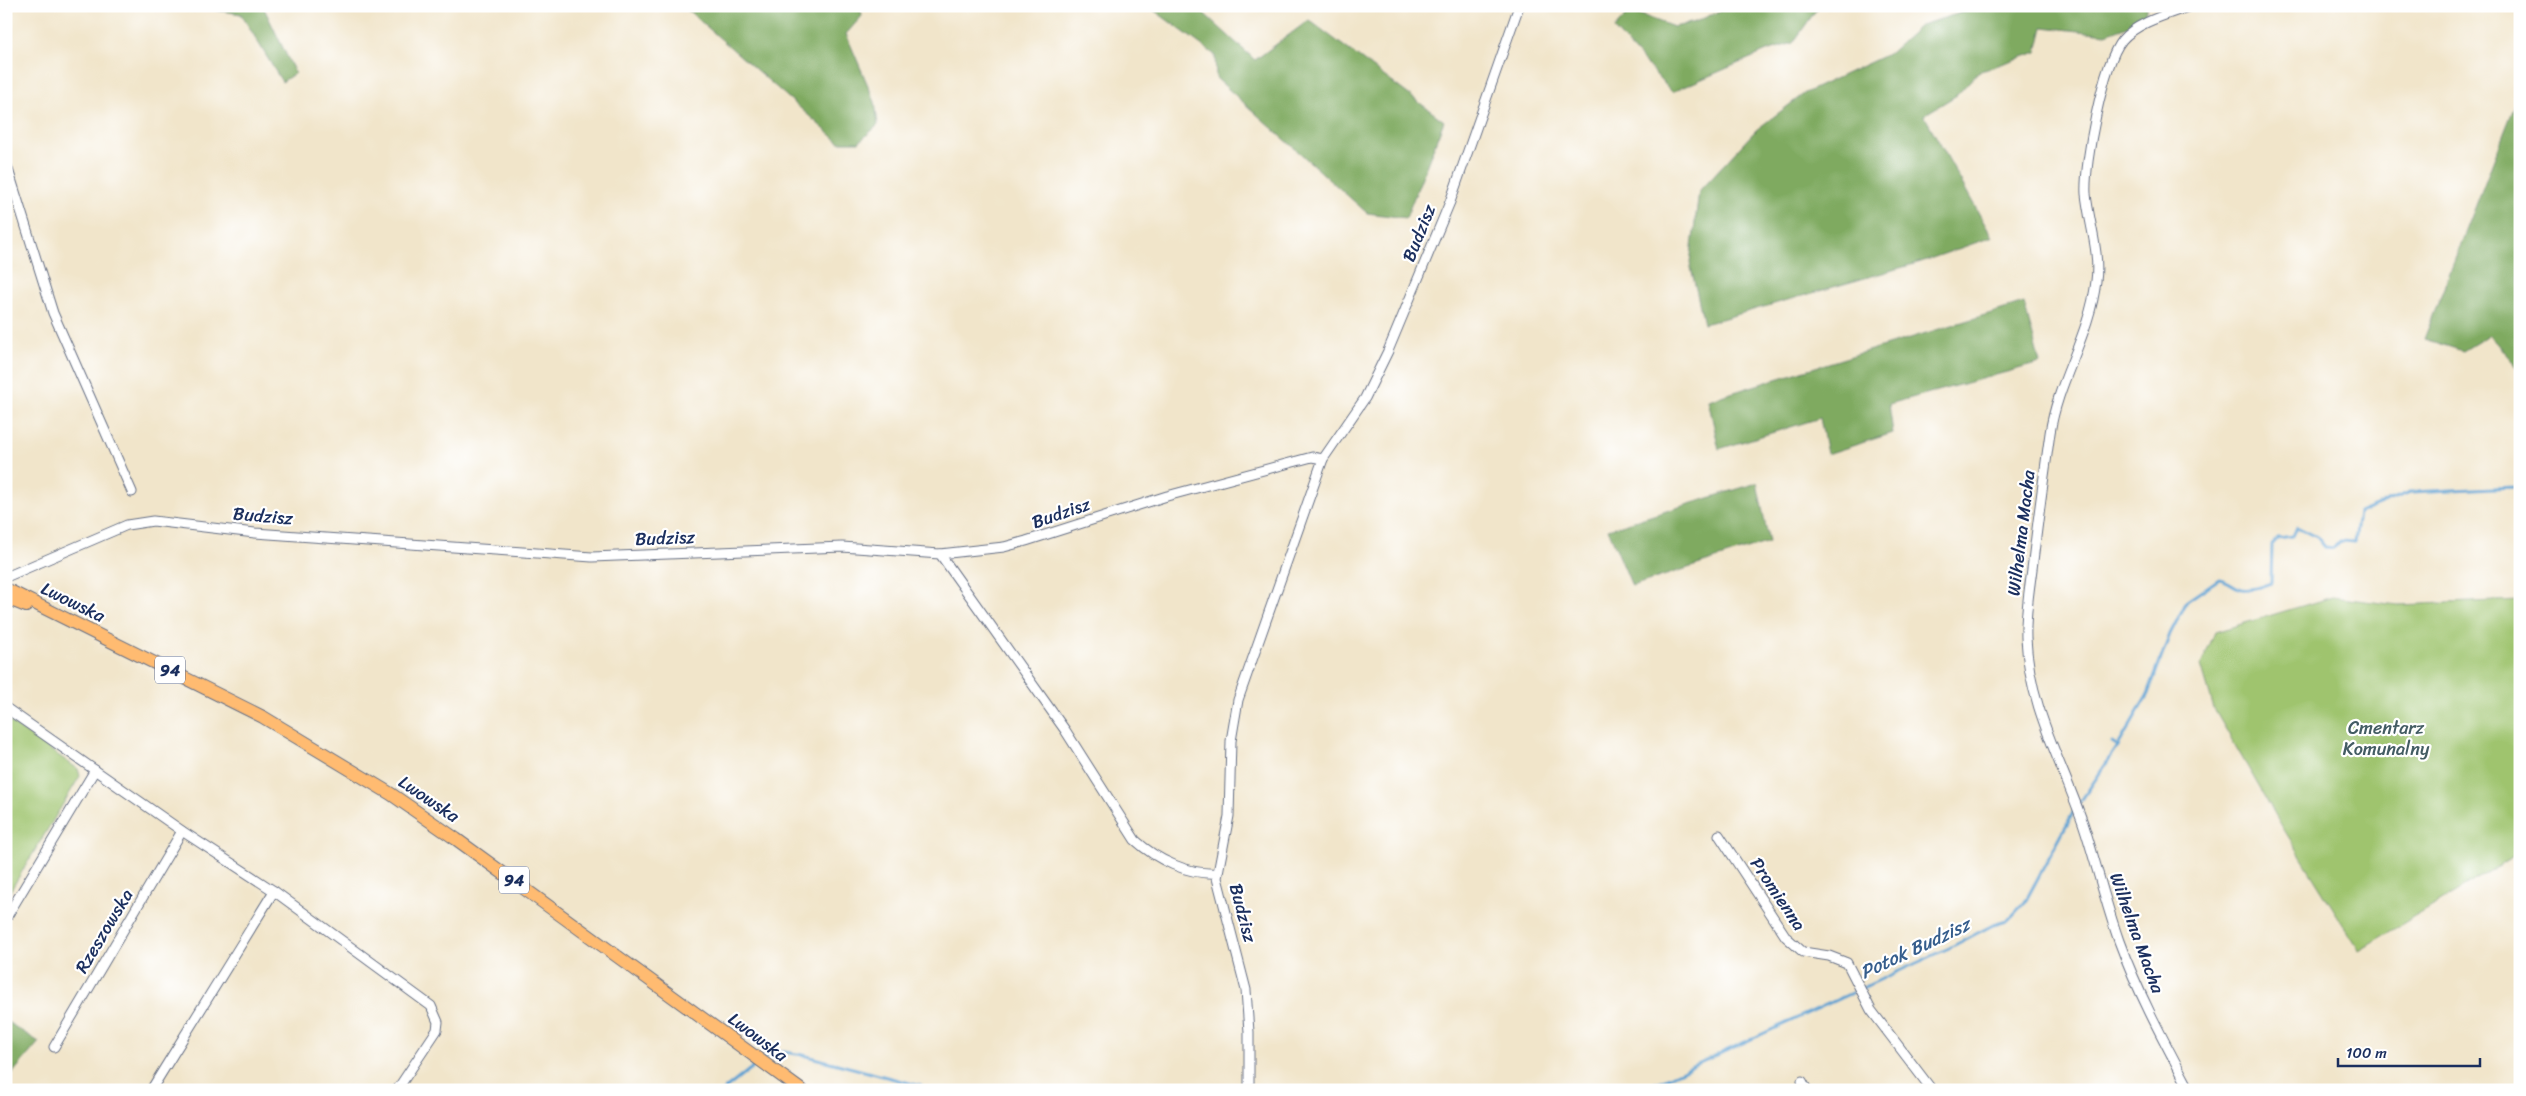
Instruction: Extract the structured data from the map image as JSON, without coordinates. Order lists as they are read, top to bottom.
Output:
{
  "streets": {
    "main road": ["Lwowska", "94"],
    "street": [
      "Budzisz",
      "Wilhelma Macha",
      "Promienna",
      "Rzeszowska"
    ]
  },
  "crossings": [
    ["Lwowska", "94"]
  ],
  "water": ["Potok Budzisz"],
  "parks": ["Cmentarz Komunalny"],
  "scale_bar": "100 m"
}
